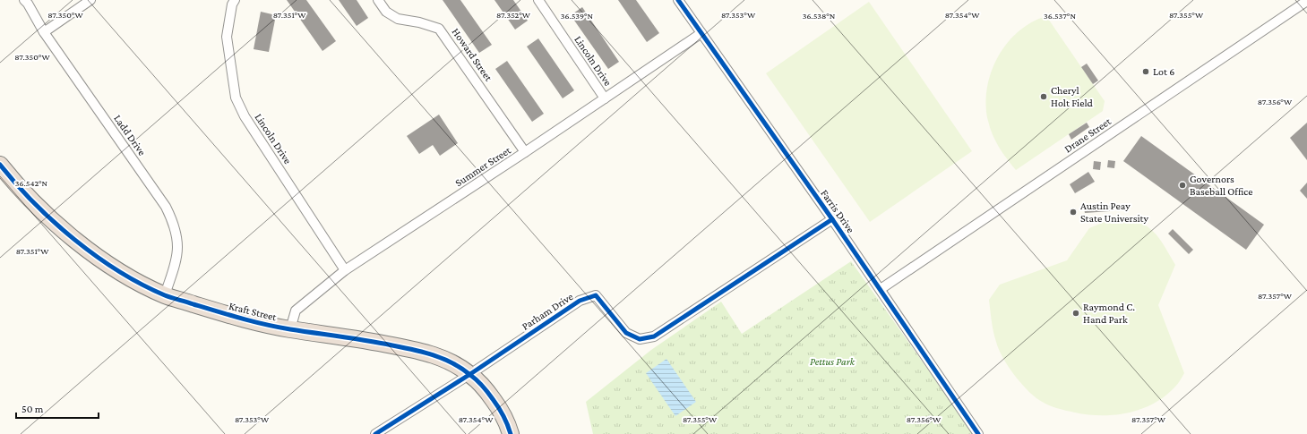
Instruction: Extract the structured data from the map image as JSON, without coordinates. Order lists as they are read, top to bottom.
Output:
{
  "streets": {
    "highway": ["Kraft Street"],
    "street": [
      "Howard Street",
      "Lincoln Drive",
      "Ladd Drive",
      "Drane Street",
      "Summer Street",
      "Farris Drive",
      "Parham Drive"
    ]
  },
  "crossings": [
    ["Howard Street", "Summer Street"],
    ["Lincoln Drive", "Summer Street"],
    ["Ladd Drive", "Kraft Street"],
    ["Drane Street", "Farris Drive"],
    ["Summer Street", "Farris Drive"],
    ["Summer Street", "Kraft Street"],
    ["Farris Drive", "Parham Drive"],
    ["Kraft Street", "Parham Drive"]
  ],
  "parks": ["Pettus Park"],
  "places": [
    "Lot 6",
    "Cheryl Holt Field",
    "Governors Baseball Office",
    "Austin Peay State University",
    "Raymond C. Hand Park"
  ],
  "scale_bar": "50 m",
  "coordinates": [
    "87.350°W",
    "87.351°W",
    "87.352°W",
    "87.353°W",
    "87.354°W",
    "87.355°W",
    "36.539°N",
    "36.538°N",
    "36.537°N",
    "87.356°W",
    "36.542°N",
    "87.357°W"
  ]
}
